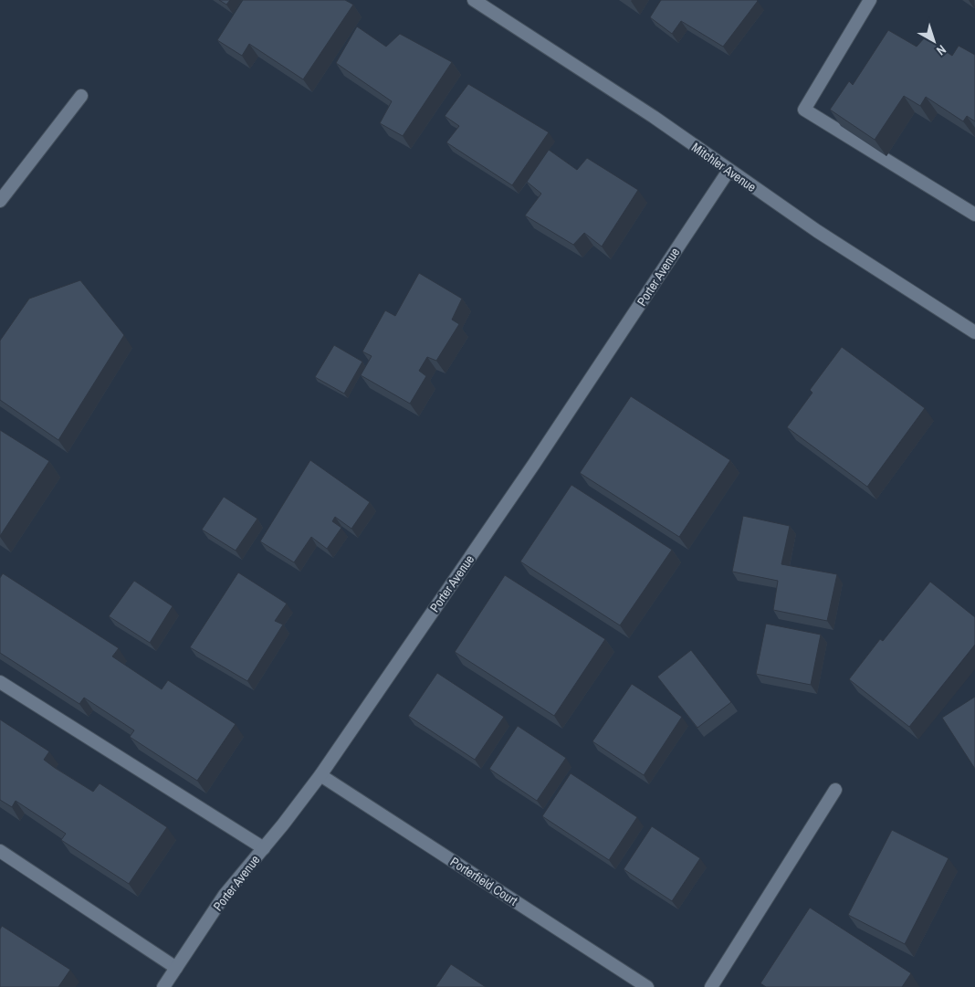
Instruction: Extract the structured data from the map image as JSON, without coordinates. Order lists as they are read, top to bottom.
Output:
{
  "streets": {
    "street": ["Mitchler Avenue", "Porter Avenue", "Porterfield Court"]
  },
  "crossings": [
    ["Mitchler Avenue", "Porter Avenue"],
    ["Porter Avenue", "Porterfield Court"]
  ],
  "north": "bottom right"
}
